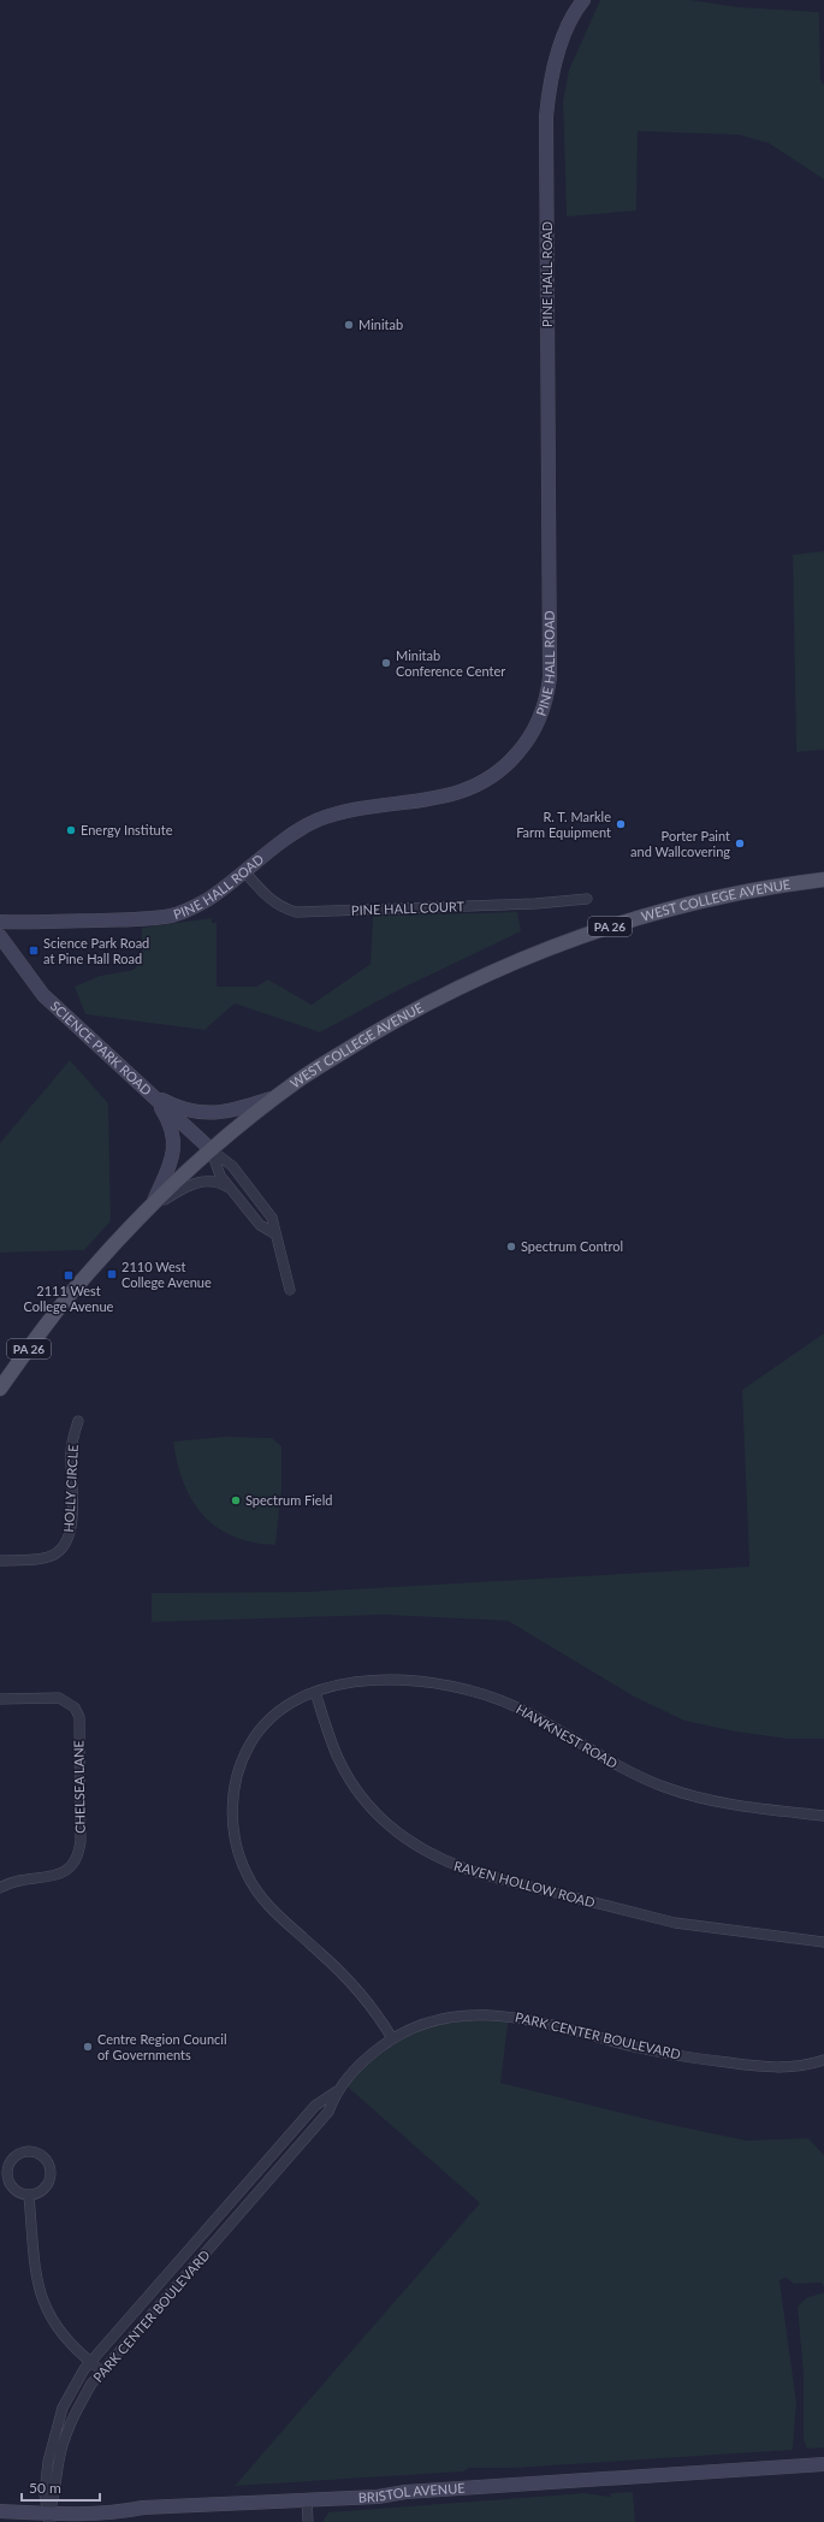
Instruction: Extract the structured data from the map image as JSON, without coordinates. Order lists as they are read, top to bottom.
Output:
{
  "streets": {
    "main road": ["WEST COLLEGE AVENUE", "PA 26"],
    "street": [
      "PINE HALL ROAD",
      "PINE HALL COURT",
      "SCIENCE PARK ROAD",
      "HOLLY CIRCLE",
      "HAWKNEST ROAD",
      "CHELSEA LANE",
      "RAVEN HOLLOW ROAD",
      "PARK CENTER BOULEVARD",
      "BRISTOL AVENUE"
    ]
  },
  "crossings": [
    ["PINE HALL ROAD", "PINE HALL COURT"],
    ["WEST COLLEGE AVENUE", "SCIENCE PARK ROAD"],
    ["HAWKNEST ROAD", "RAVEN HOLLOW ROAD"],
    ["HAWKNEST ROAD", "PARK CENTER BOULEVARD"],
    ["PARK CENTER BOULEVARD", "BRISTOL AVENUE"]
  ],
  "places": {
    "other": [
      "Minitab",
      "Minitab Conference Center",
      "R. T. Markle Farm Equipment",
      "Energy Institute",
      "Porter Paint and Wallcovering",
      "Spectrum Control",
      "Spectrum Field",
      "Centre Region Council of Governments"
    ],
    "transit": ["Science Park Road at Pine Hall Road", "2110 West College Avenue", "2111 West College Avenue"]
  },
  "scale_bar": "50 m"
}
